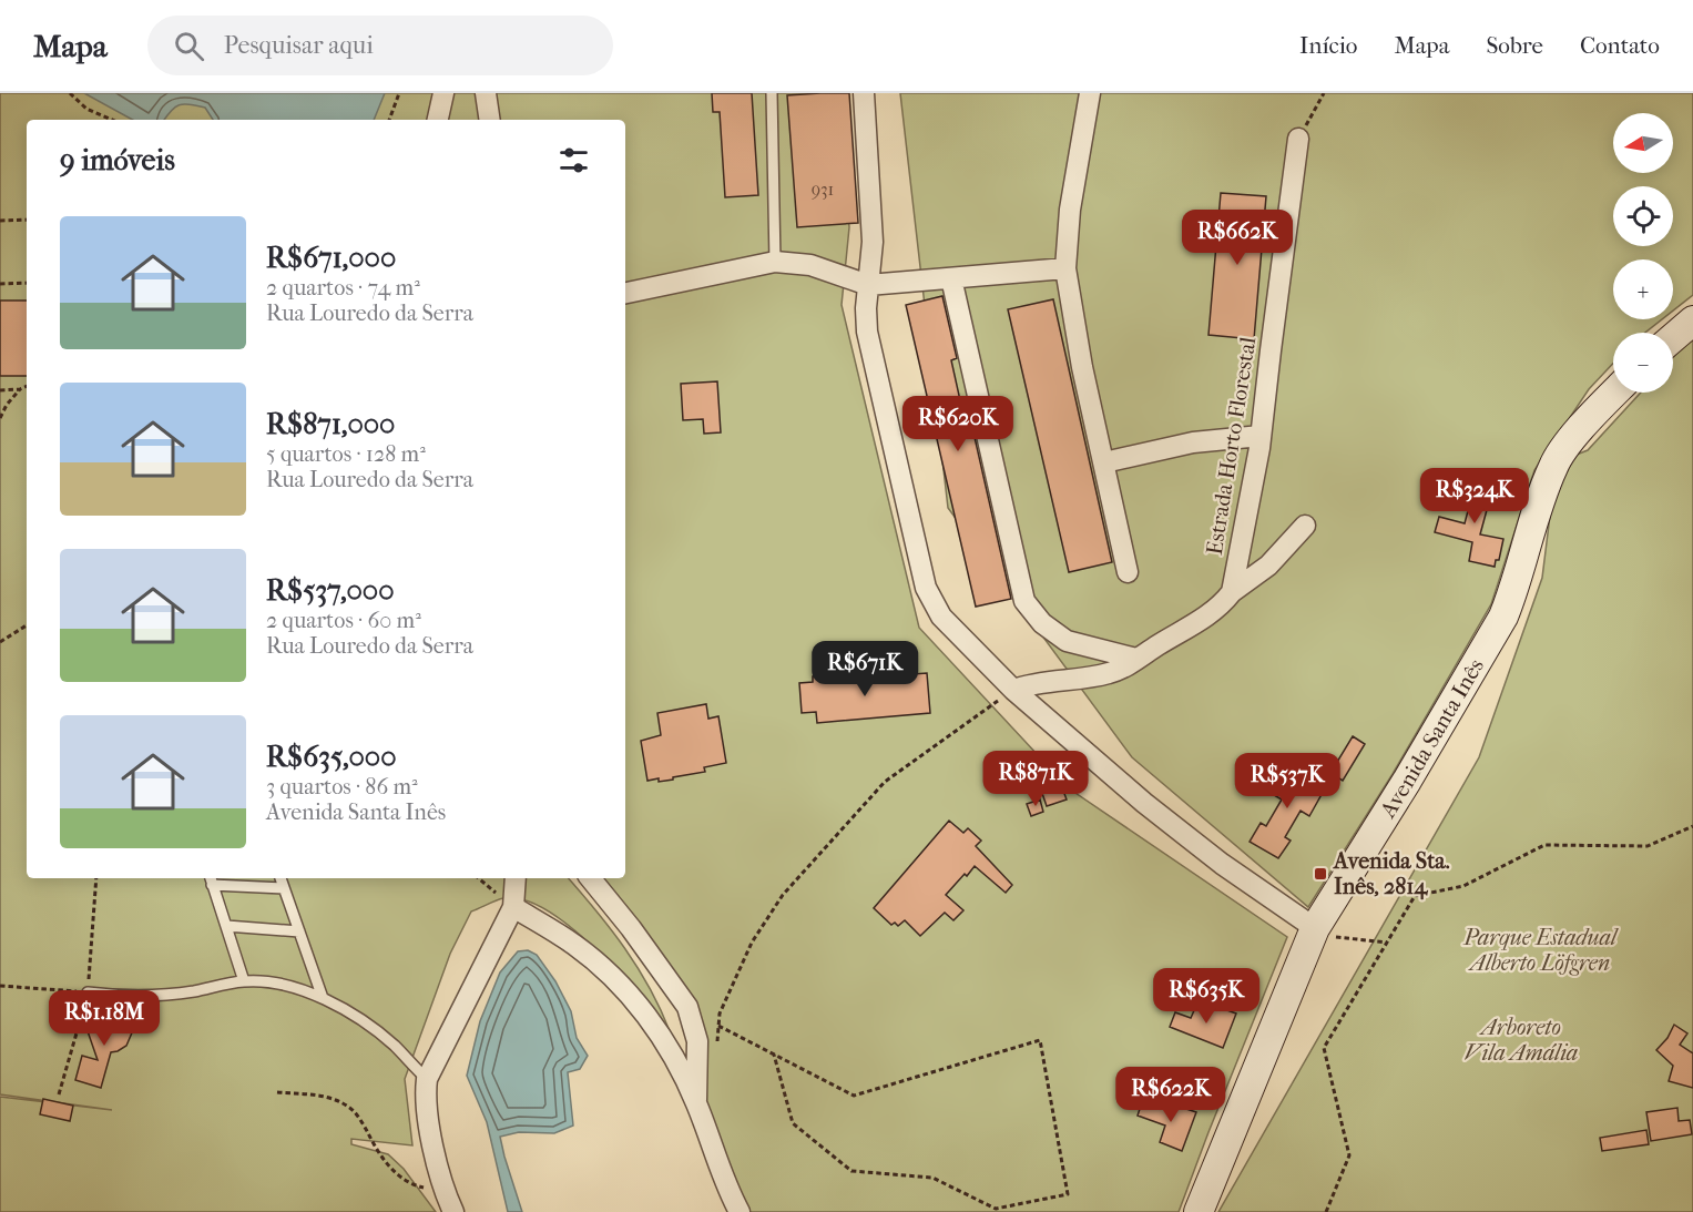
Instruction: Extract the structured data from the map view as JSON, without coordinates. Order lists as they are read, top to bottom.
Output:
{
  "streets": {
    "main road": ["Avenida Santa Inês"],
    "street": ["Estrada Horto Florestal"]
  },
  "parks": ["Parque Estadual Alberto Löfgren", "Arboreto Vila Amália"],
  "places": {
    "transit": ["Avenida Sta. Inês, 2814"]
  },
  "house_numbers": ["931"],
  "north": "left",
  "page": {
    "header": "Mapa",
    "search": "Pesquisar aqui",
    "nav": [
      "Início",
      "Mapa",
      "Sobre",
      "Contato"
    ],
    "map_buttons": ["+", "−"],
    "heading": "9 imóveis",
    "list": [
      {
        "name": "R$671,000",
        "note": "2 quartos · 74 m² · Rua Louredo da Serra"
      },
      {
        "name": "R$871,000",
        "note": "5 quartos · 128 m² · Rua Louredo da Serra"
      },
      {
        "name": "R$537,000",
        "note": "2 quartos · 60 m² · Rua Louredo da Serra"
      },
      {
        "name": "R$635,000",
        "note": "3 quartos · 86 m² · Avenida Santa Inês"
      }
    ],
    "price": [
      "R$662K",
      "R$620K",
      "R$324K",
      "R$671K",
      "R$871K",
      "R$537K",
      "R$635K",
      "R$1.18M",
      "R$622K"
    ]
  }
}
